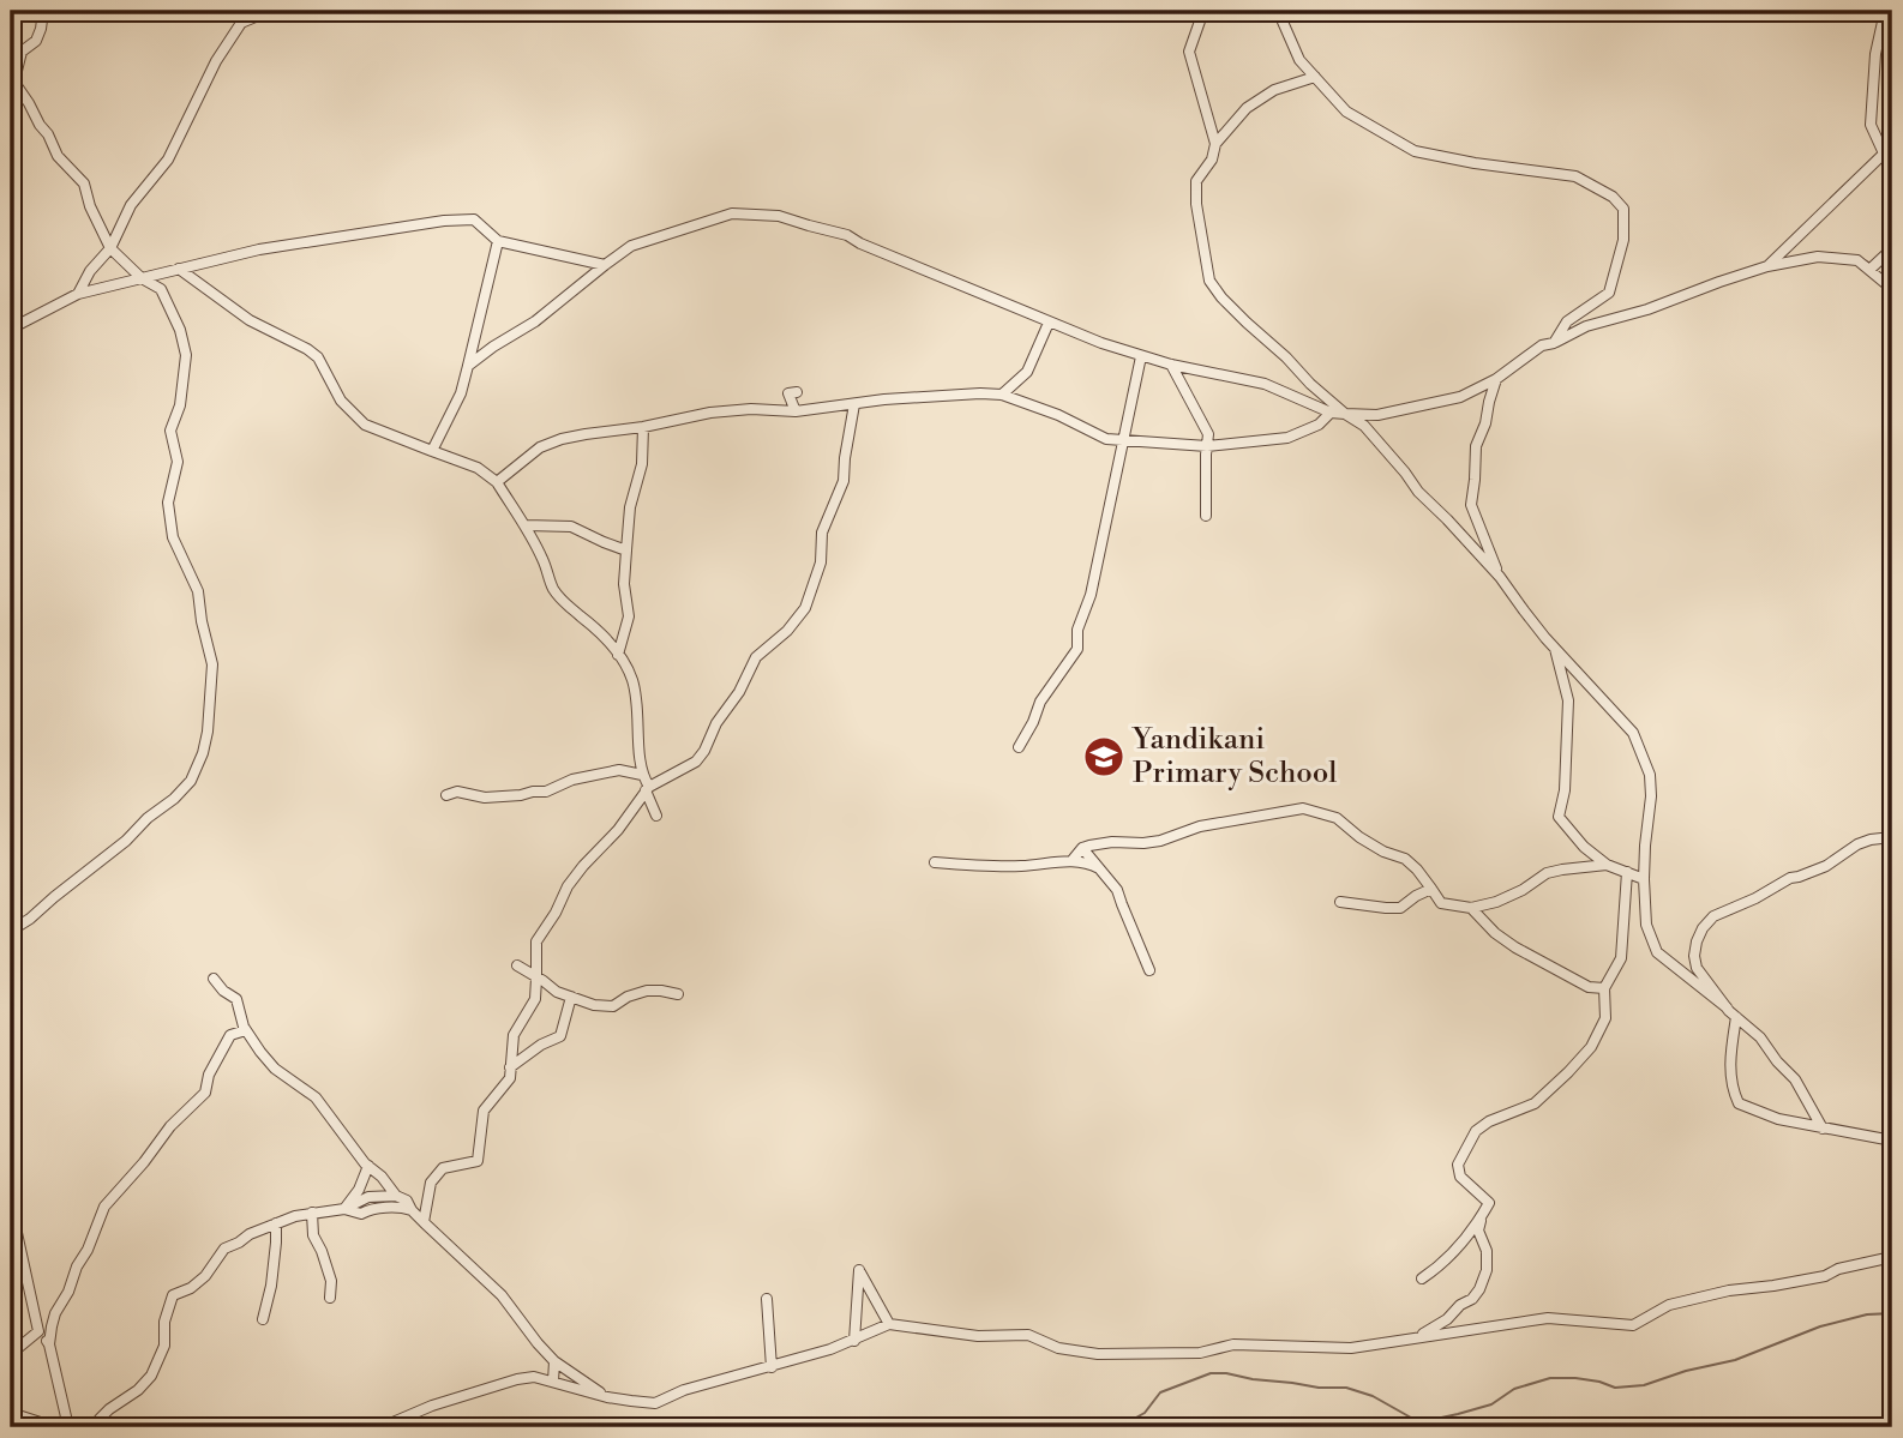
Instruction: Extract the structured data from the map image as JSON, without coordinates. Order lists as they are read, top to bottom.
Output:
{
  "places": {
    "school or university": ["Yandikani Primary School"]
  }
}
